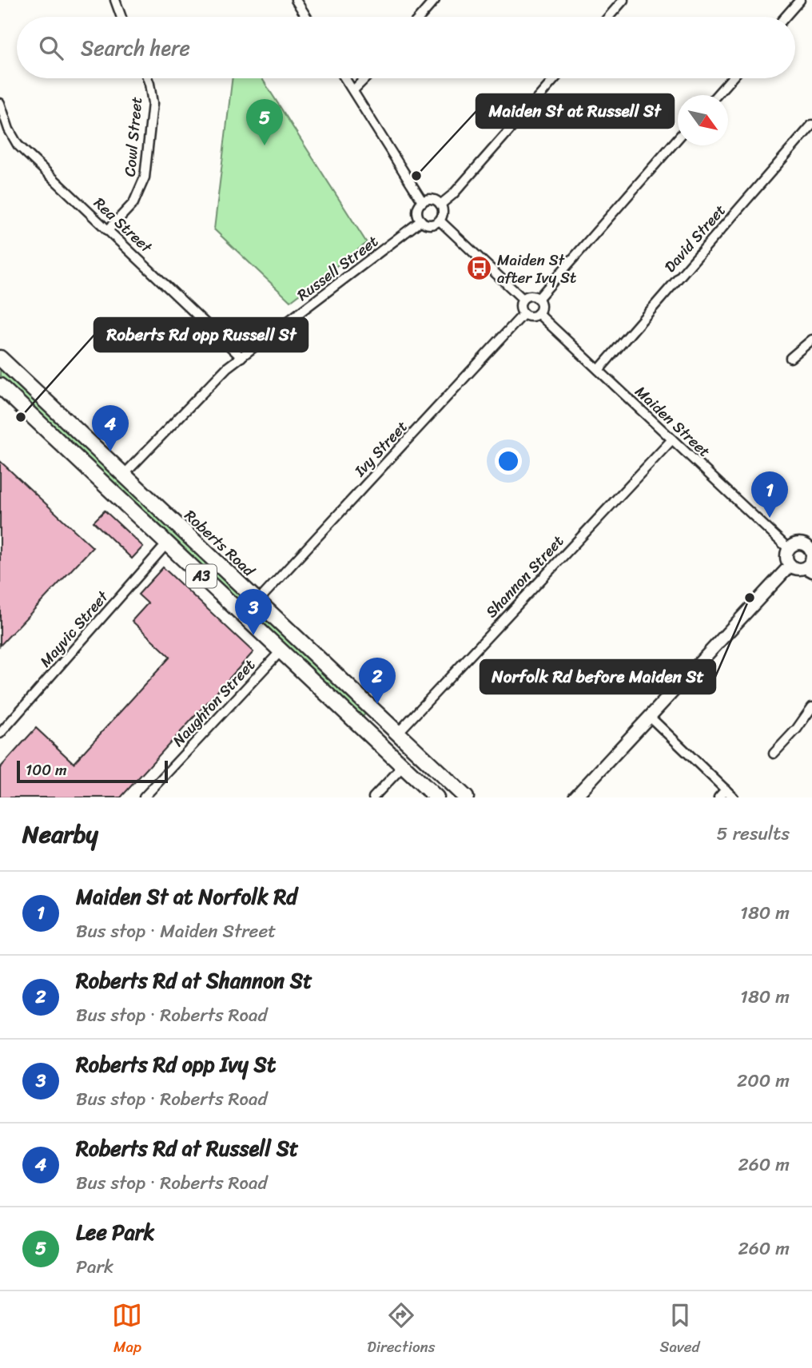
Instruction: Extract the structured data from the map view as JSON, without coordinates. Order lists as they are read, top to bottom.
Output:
{
  "streets": {
    "highway": ["Roberts Road", "A3"],
    "street": [
      "Cowl Street",
      "Rea Street",
      "David Street",
      "Russell Street",
      "Maiden Street",
      "Ivy Street",
      "Shannon Street",
      "Mayvic Street",
      "Naughton Street"
    ]
  },
  "crossings": [
    ["Cowl Street", "Rea Street"],
    ["Rea Street", "Russell Street"],
    ["David Street", "Maiden Street"],
    ["Russell Street", "Roberts Road"],
    ["Maiden Street", "Ivy Street"],
    ["Maiden Street", "Shannon Street"],
    ["Ivy Street", "Roberts Road"],
    ["Roberts Road", "Shannon Street"],
    ["A3", "Mayvic Street"],
    ["A3", "Naughton Street"]
  ],
  "places": {
    "other": ["Maiden St at Russell St", "Roberts Rd opp Russell St", "Norfolk Rd before Maiden St"],
    "bus stop": ["Maiden St after Ivy St"]
  },
  "scale_bar": "100 m",
  "north": "bottom right",
  "page": {
    "search": "Search here",
    "pins": [
      "5",
      "4",
      "1",
      "3",
      "2"
    ],
    "scale": "100 m",
    "heading": ["Nearby", "5 results"],
    "list": [
      {
        "mark": "1",
        "name": "Maiden St at Norfolk Rd",
        "note": "Bus stop · Maiden Street",
        "value": "180 m"
      },
      {
        "mark": "2",
        "name": "Roberts Rd at Shannon St",
        "note": "Bus stop · Roberts Road",
        "value": "180 m"
      },
      {
        "mark": "3",
        "name": "Roberts Rd opp Ivy St",
        "note": "Bus stop · Roberts Road",
        "value": "200 m"
      },
      {
        "mark": "4",
        "name": "Roberts Rd at Russell St",
        "note": "Bus stop · Roberts Road",
        "value": "260 m"
      },
      {
        "mark": "5",
        "name": "Lee Park",
        "note": "Park",
        "value": "260 m"
      }
    ],
    "nav": ["Map", "Directions", "Saved"]
  }
}
